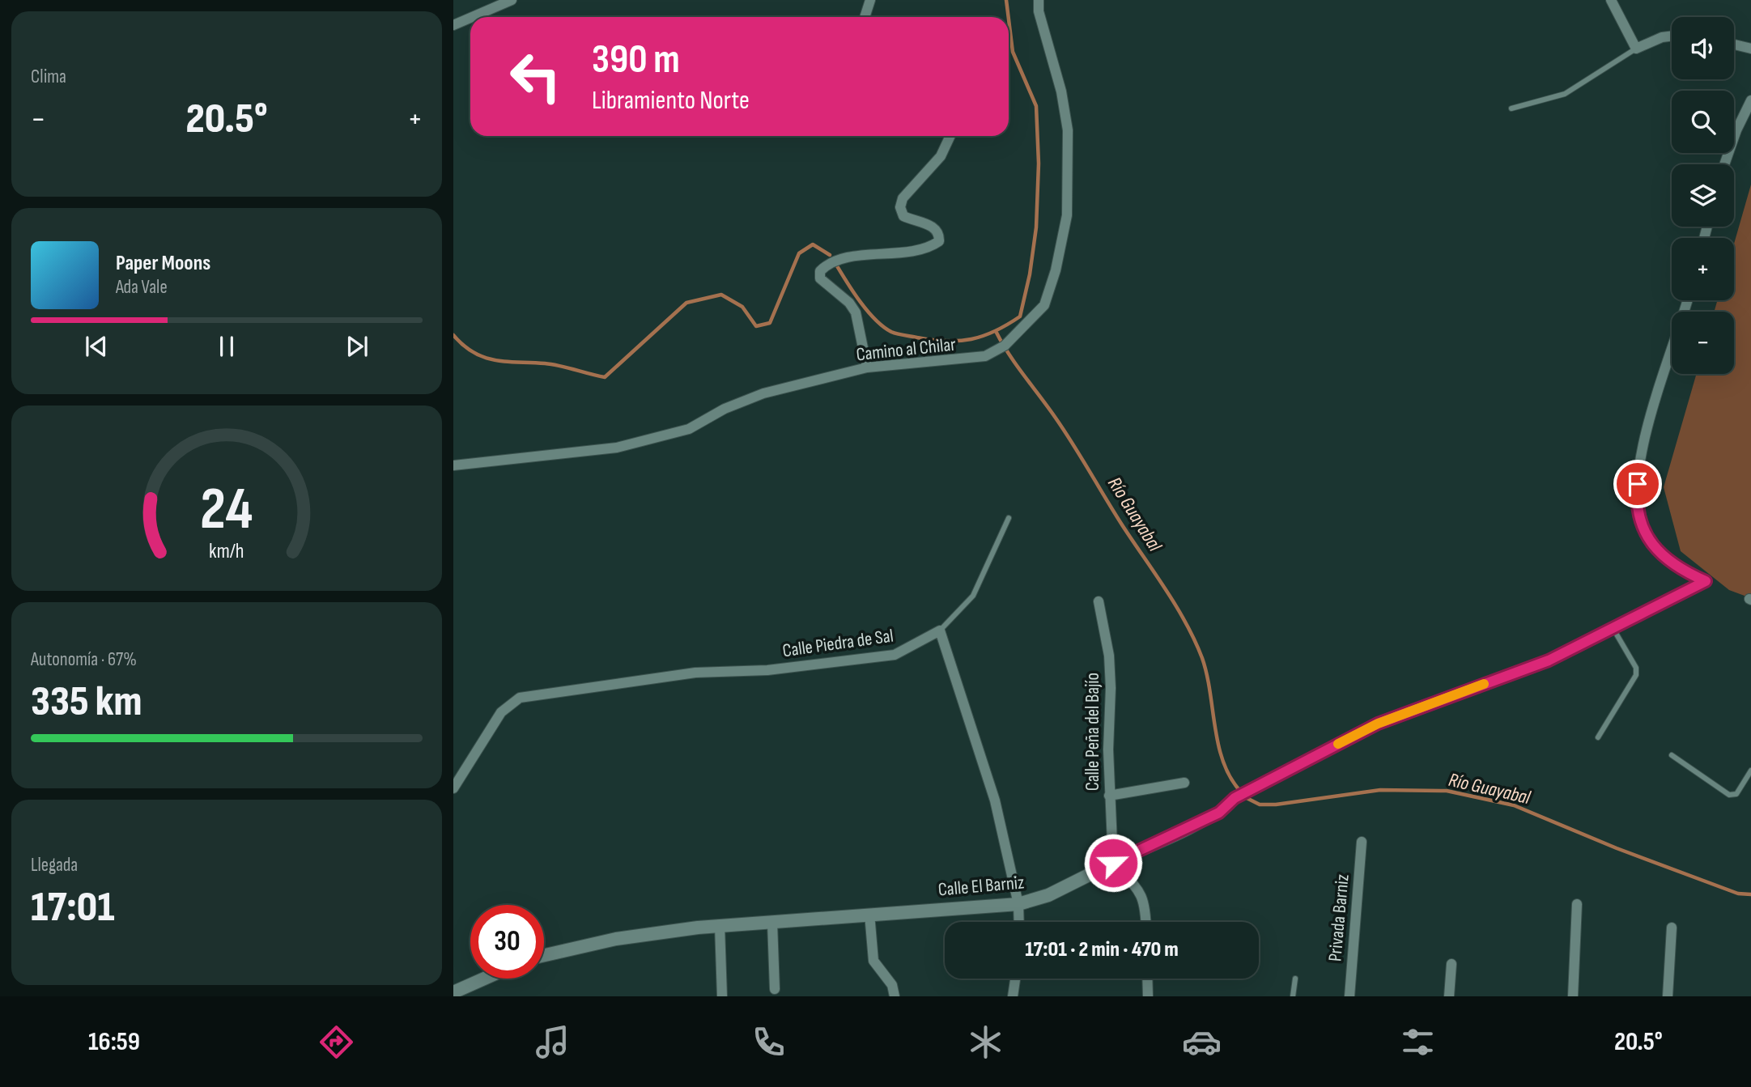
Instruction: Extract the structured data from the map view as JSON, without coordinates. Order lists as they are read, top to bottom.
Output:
{
  "streets": {
    "street": [
      "Camino al Chilar",
      "Calle Piedra de Sal",
      "Calle Peña del Bajío",
      "Calle El Barniz",
      "Privada Barniz"
    ]
  },
  "crossings": [
    ["Calle Peña del Bajío", "Calle El Barniz"]
  ],
  "water": ["Río Guayabal"],
  "page": {
    "tile": [
      "Clima",
      ["Autonomía · 67%", "335 km"],
      ["Llegada", "17:01"]
    ],
    "map_buttons": ["+", "−"],
    "turn": ["390 m", "Libramiento Norte"],
    "heat": ["−", "20.5°", "+"],
    "song": ["Paper Moons", "Ada Vale"],
    "limit": "30",
    "trip": "17:01 · 2 min · 470 m",
    "tabs": ["16:59", "20.5°"],
    "gauge": ["24", "km/h"]
  }
}
